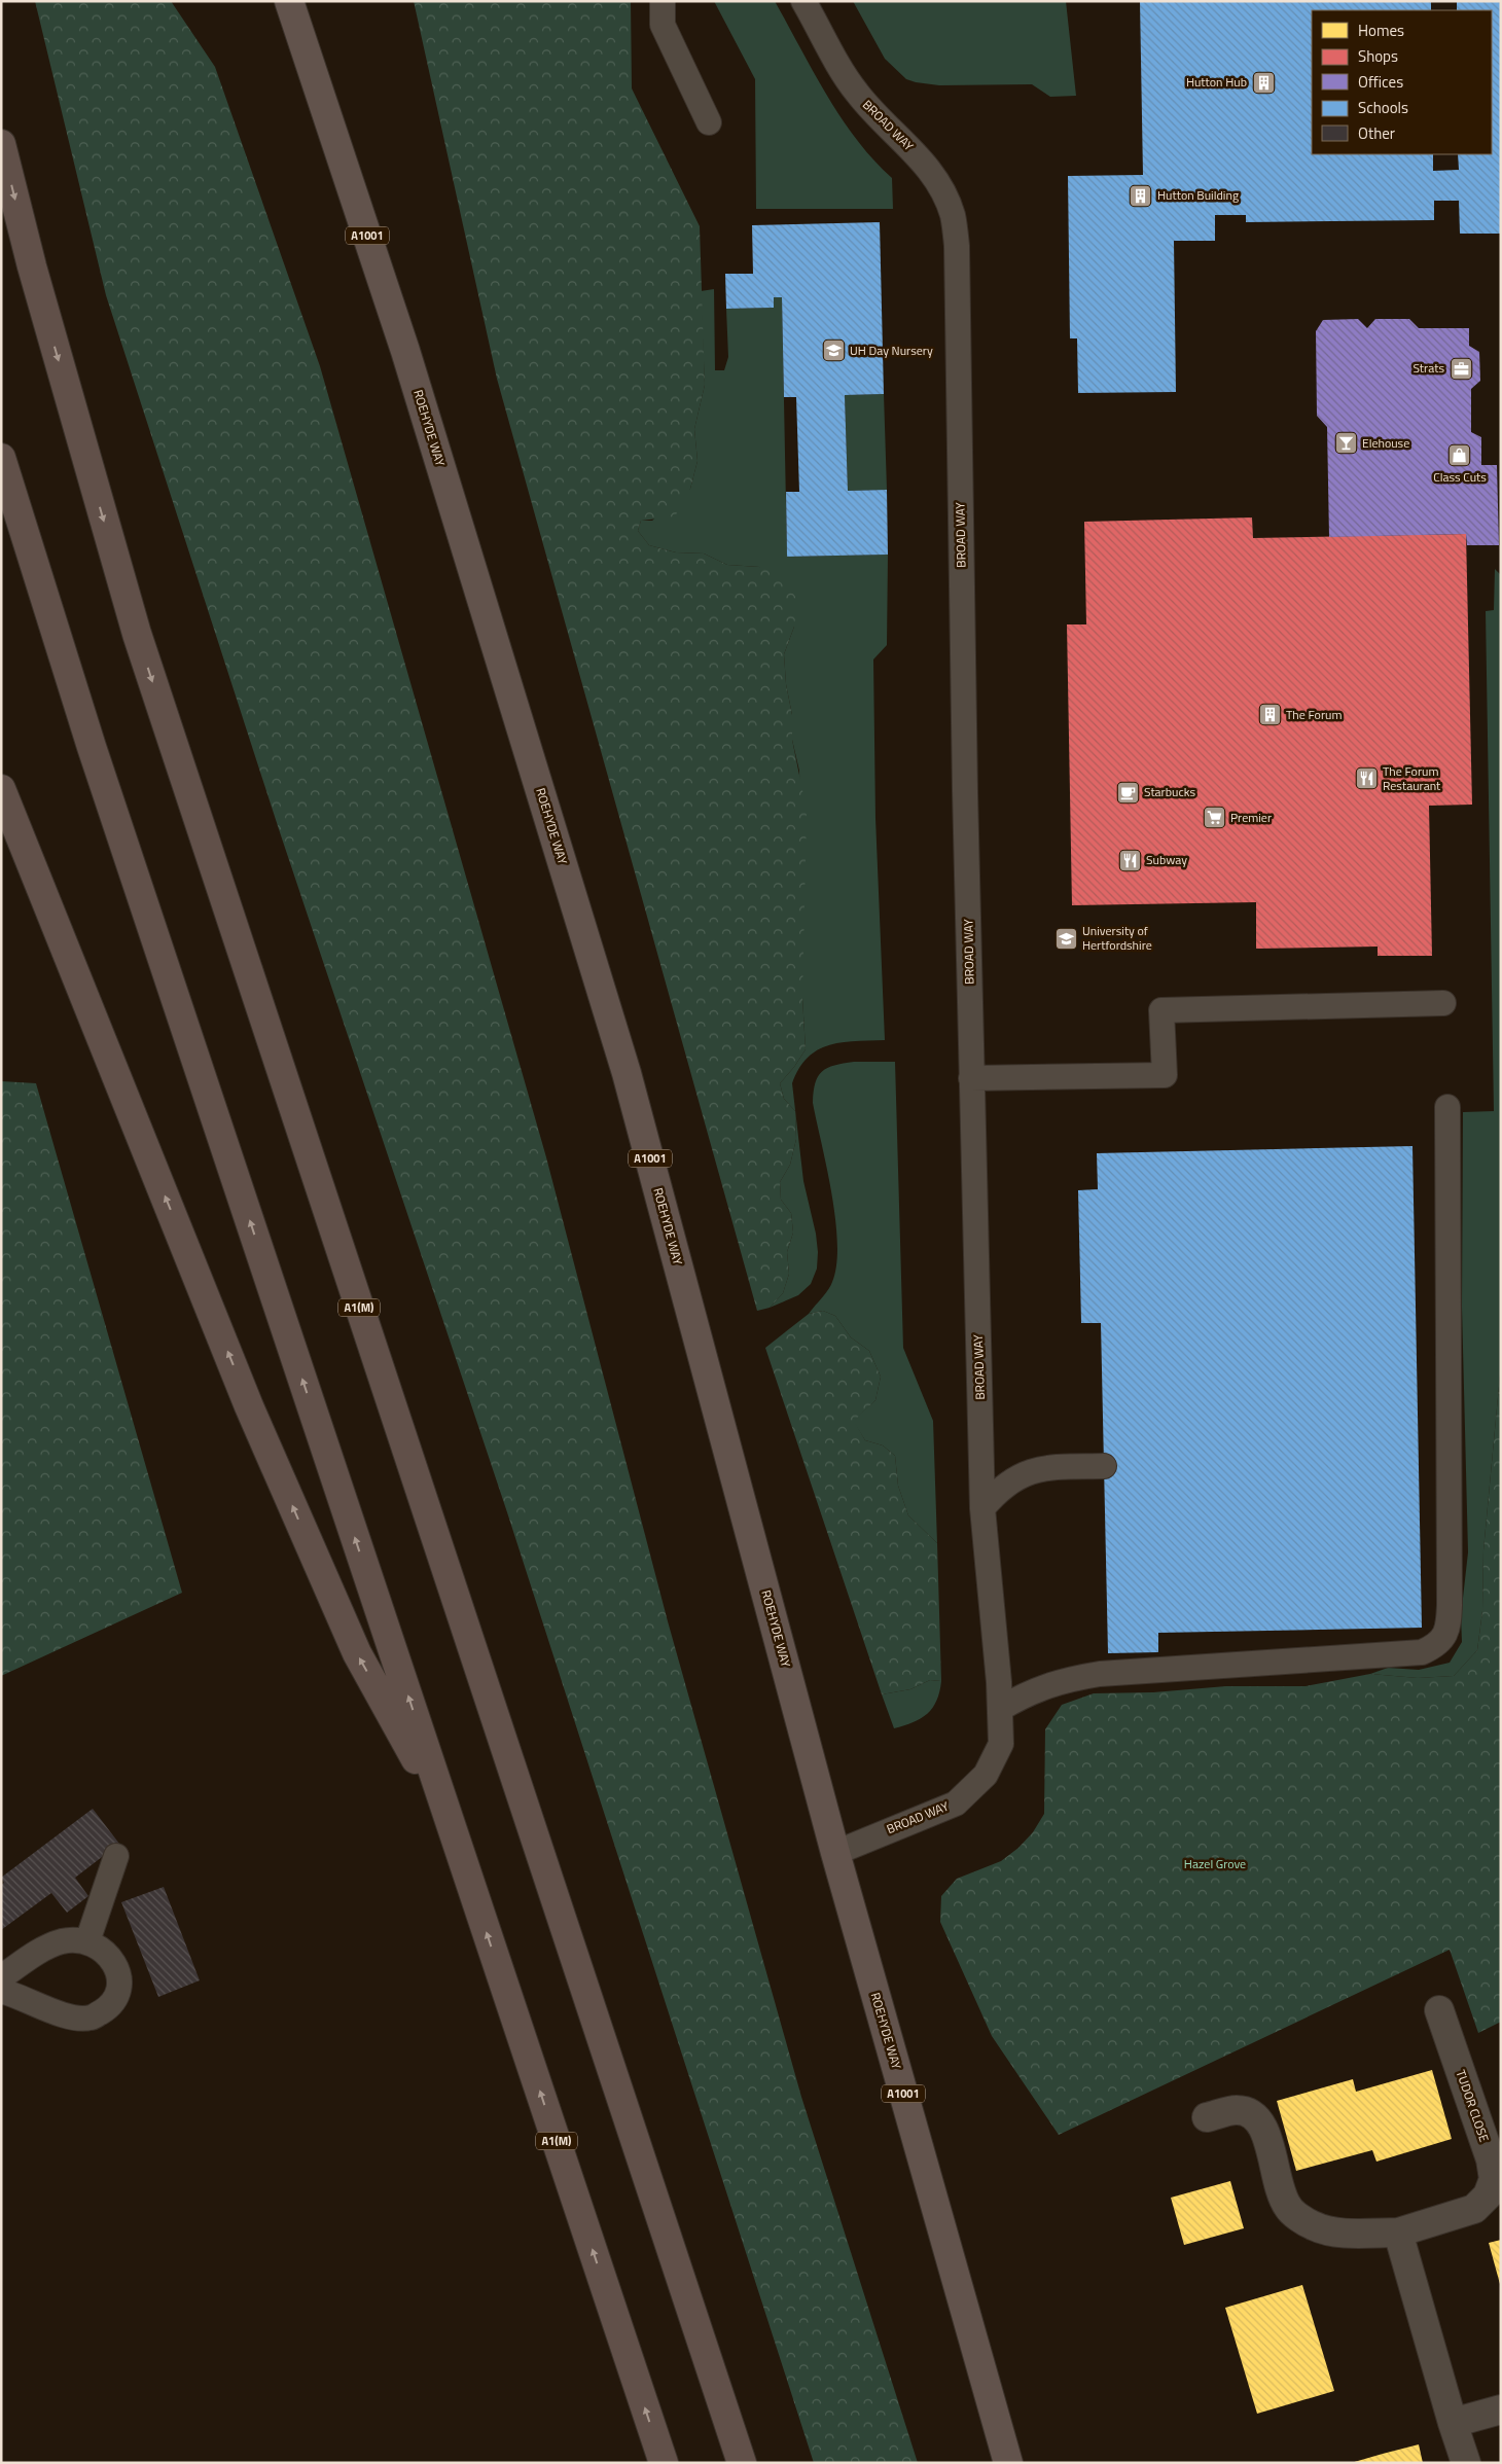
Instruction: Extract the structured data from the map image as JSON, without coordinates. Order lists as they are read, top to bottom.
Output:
{
  "streets": {
    "highway": ["A1(M)"],
    "main road": ["A1001", "ROEHYDE WAY"],
    "street": ["TUDOR CLOSE"],
    "lane": ["BROAD WAY"]
  },
  "crossings": [
    ["BROAD WAY", "ROEHYDE WAY"]
  ],
  "parks": ["Hazel Grove"],
  "places": {
    "building": ["Hutton Hub", "Hutton Building", "The Forum"],
    "school or university": ["UH Day Nursery", "University of Hertfordshire"],
    "office": ["Strats"],
    "bar": ["Elehouse"],
    "shop": ["Class Cuts"],
    "restaurant": ["The Forum Restaurant", "Subway"],
    "cafe": ["Starbucks"],
    "supermarket": ["Premier"]
  },
  "legend": [
    "Homes",
    "Shops",
    "Offices",
    "Schools",
    "Other"
  ]
}
